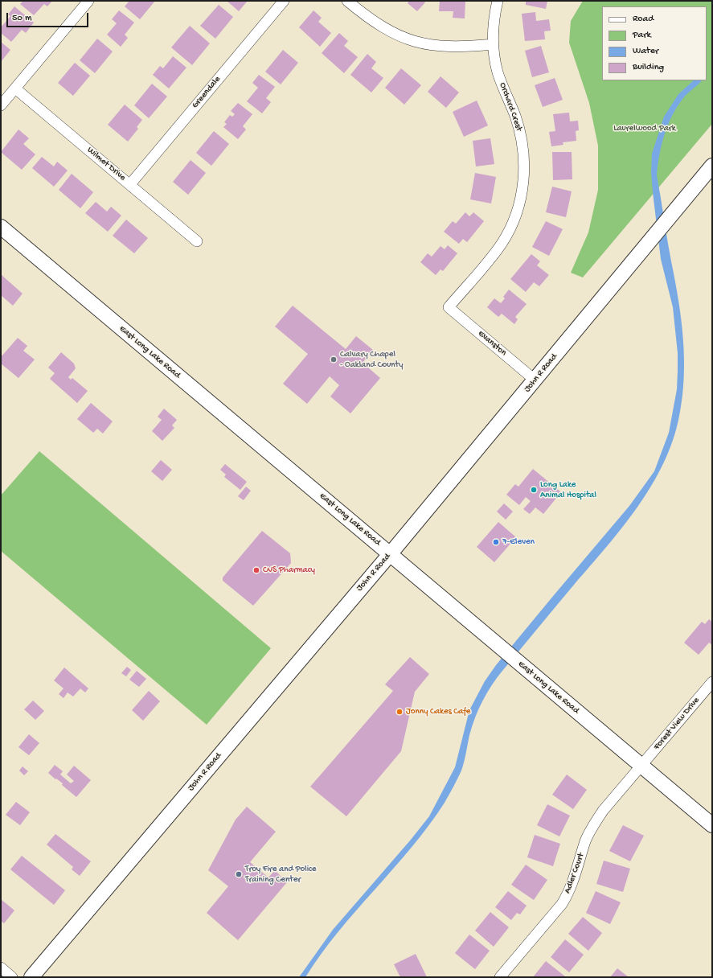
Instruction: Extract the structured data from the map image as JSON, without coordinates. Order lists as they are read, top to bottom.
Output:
{
  "streets": {
    "main road": ["East Long Lake Road", "John R Road"],
    "street": [
      "Greendale",
      "Orchard Crest",
      "Wilmet Drive",
      "Evanston",
      "Forest View Drive",
      "Adler Court"
    ]
  },
  "crossings": [
    ["Greendale", "Wilmet Drive"],
    ["Orchard Crest", "Evanston"],
    ["Evanston", "John R Road"],
    ["East Long Lake Road", "John R Road"],
    ["East Long Lake Road", "Forest View Drive"],
    ["East Long Lake Road", "Adler Court"],
    ["Forest View Drive", "Adler Court"]
  ],
  "parks": ["Laurelwood Park"],
  "places": [
    "Calvary Chapel - Oakland County",
    "Long Lake Animal Hospital",
    "7-Eleven",
    "CVS Pharmacy",
    "Jonny Cakes Cafe",
    "Troy Fire and Police Training Center"
  ],
  "legend": [
    "Road",
    "Park",
    "Water",
    "Building"
  ],
  "scale_bar": "50 m"
}
